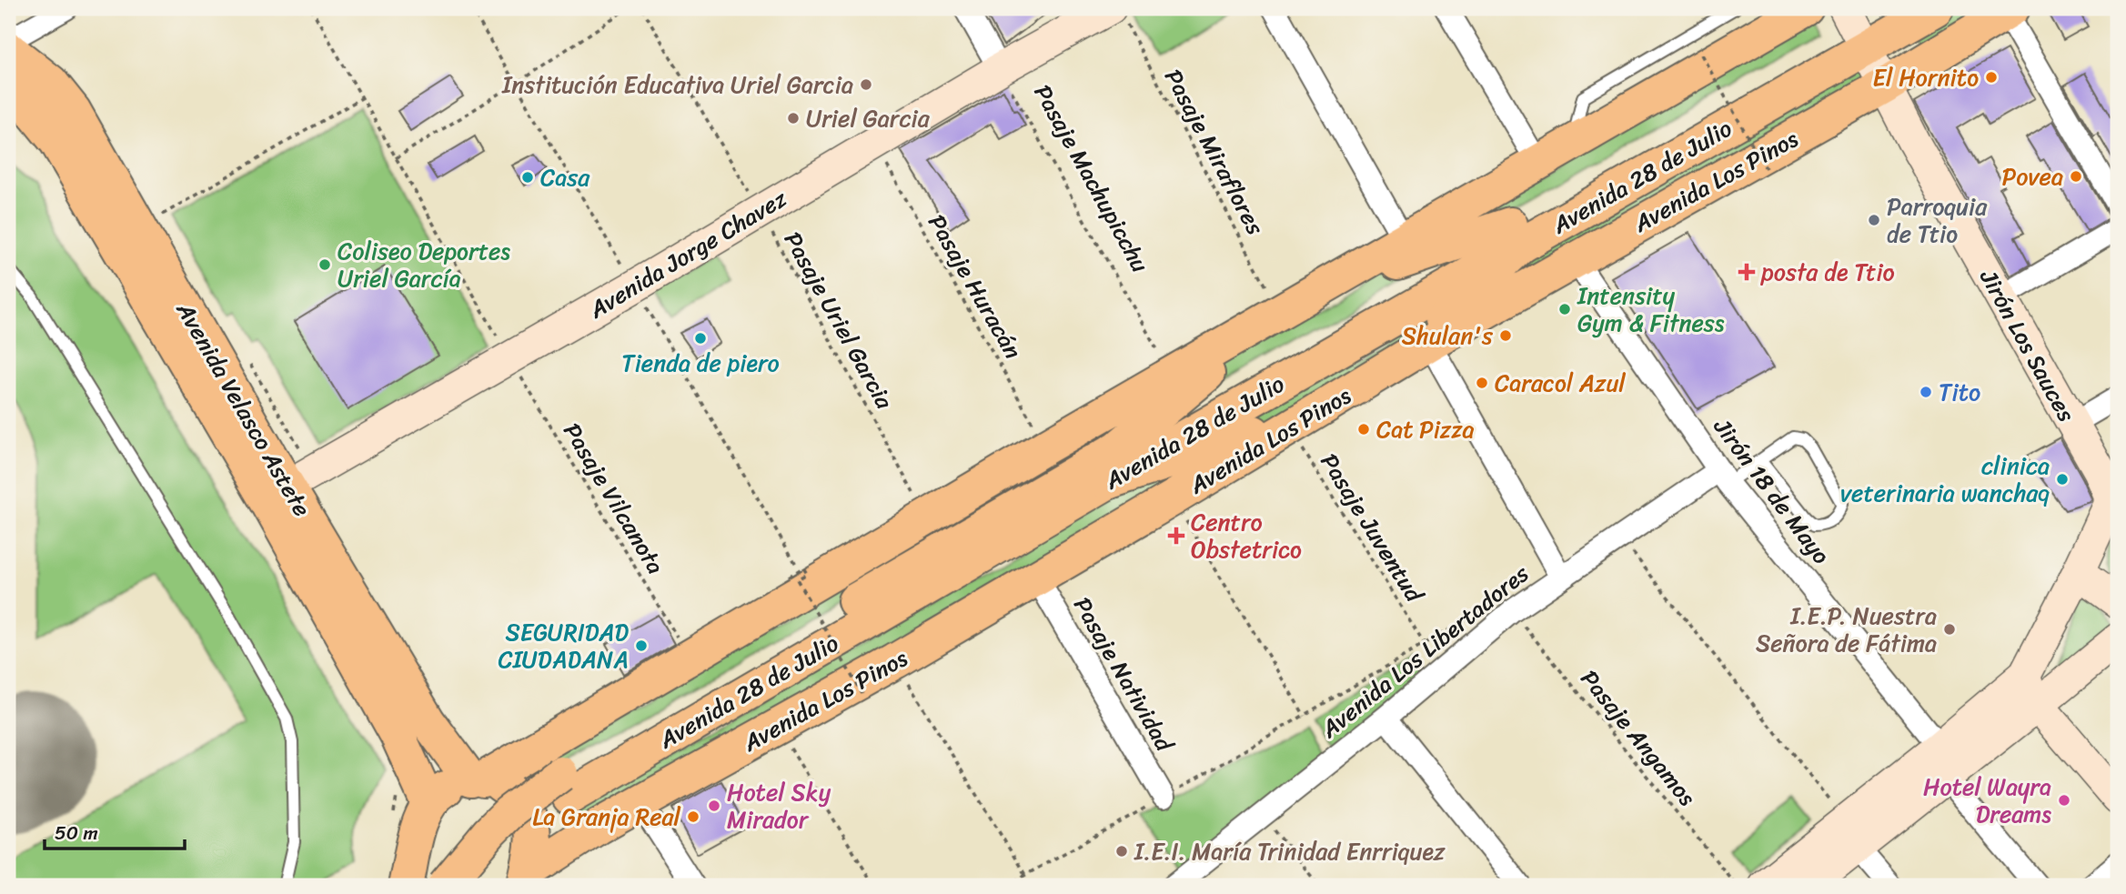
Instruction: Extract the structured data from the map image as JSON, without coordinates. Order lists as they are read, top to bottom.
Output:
{
  "streets": {
    "main road": ["Avenida 28 de Julio", "Avenida Los Pinos", "Avenida Velasco Astete"],
    "street": [
      "Avenida Jorge Chavez",
      "Jirón Los Sauces",
      "Jirón 18 de Mayo",
      "Avenida Los Libertadores",
      "Pasaje Natividad"
    ],
    "path": [
      "Pasaje Miraflores",
      "Pasaje Machupicchu",
      "Pasaje Huracán",
      "Pasaje Uriel Garcia",
      "Pasaje Vilcanota",
      "Pasaje Juventud",
      "Pasaje Angamos"
    ]
  },
  "crossings": [
    ["Pasaje Miraflores", "Avenida Jorge Chavez"],
    ["Avenida 28 de Julio", "Jirón Los Sauces"],
    ["Pasaje Machupicchu", "Avenida Jorge Chavez"],
    ["Avenida Los Pinos", "Jirón Los Sauces"],
    ["Avenida Los Pinos", "Jirón 18 de Mayo"],
    ["Avenida Los Pinos", "Pasaje Juventud"],
    ["Avenida Los Pinos", "Pasaje Natividad"],
    ["Avenida Jorge Chavez", "Pasaje Huracán"],
    ["Avenida Jorge Chavez", "Pasaje Uriel Garcia"],
    ["Avenida Jorge Chavez", "Avenida Velasco Astete"],
    ["Avenida Jorge Chavez", "Pasaje Vilcanota"],
    ["Jirón 18 de Mayo", "Avenida Los Libertadores"],
    ["Avenida Los Libertadores", "Pasaje Angamos"]
  ],
  "places": {
    "other": [
      "El Hornito",
      "Institución Educativa Uriel Garcia",
      "Uriel Garcia",
      "Povea",
      "Casa",
      "Parroquia de Ttio",
      "Coliseo Deportes Uriel García",
      "Intensity Gym & Fitness",
      "Shulan's",
      "Tienda de piero",
      "Caracol Azul",
      "Tito",
      "Cat Pizza",
      "clinica veterinaria wanchaq",
      "I.E.P. Nuestra Señora de Fátima",
      "SEGURIDAD CIUDADANA",
      "Hotel Wayra Dreams",
      "Hotel Sky Mirador",
      "La Granja Real",
      "I.E.I. María Trinidad Enrriquez"
    ],
    "health": ["posta de Ttio", "Centro Obstetrico"]
  },
  "scale_bar": "50 m"
}
